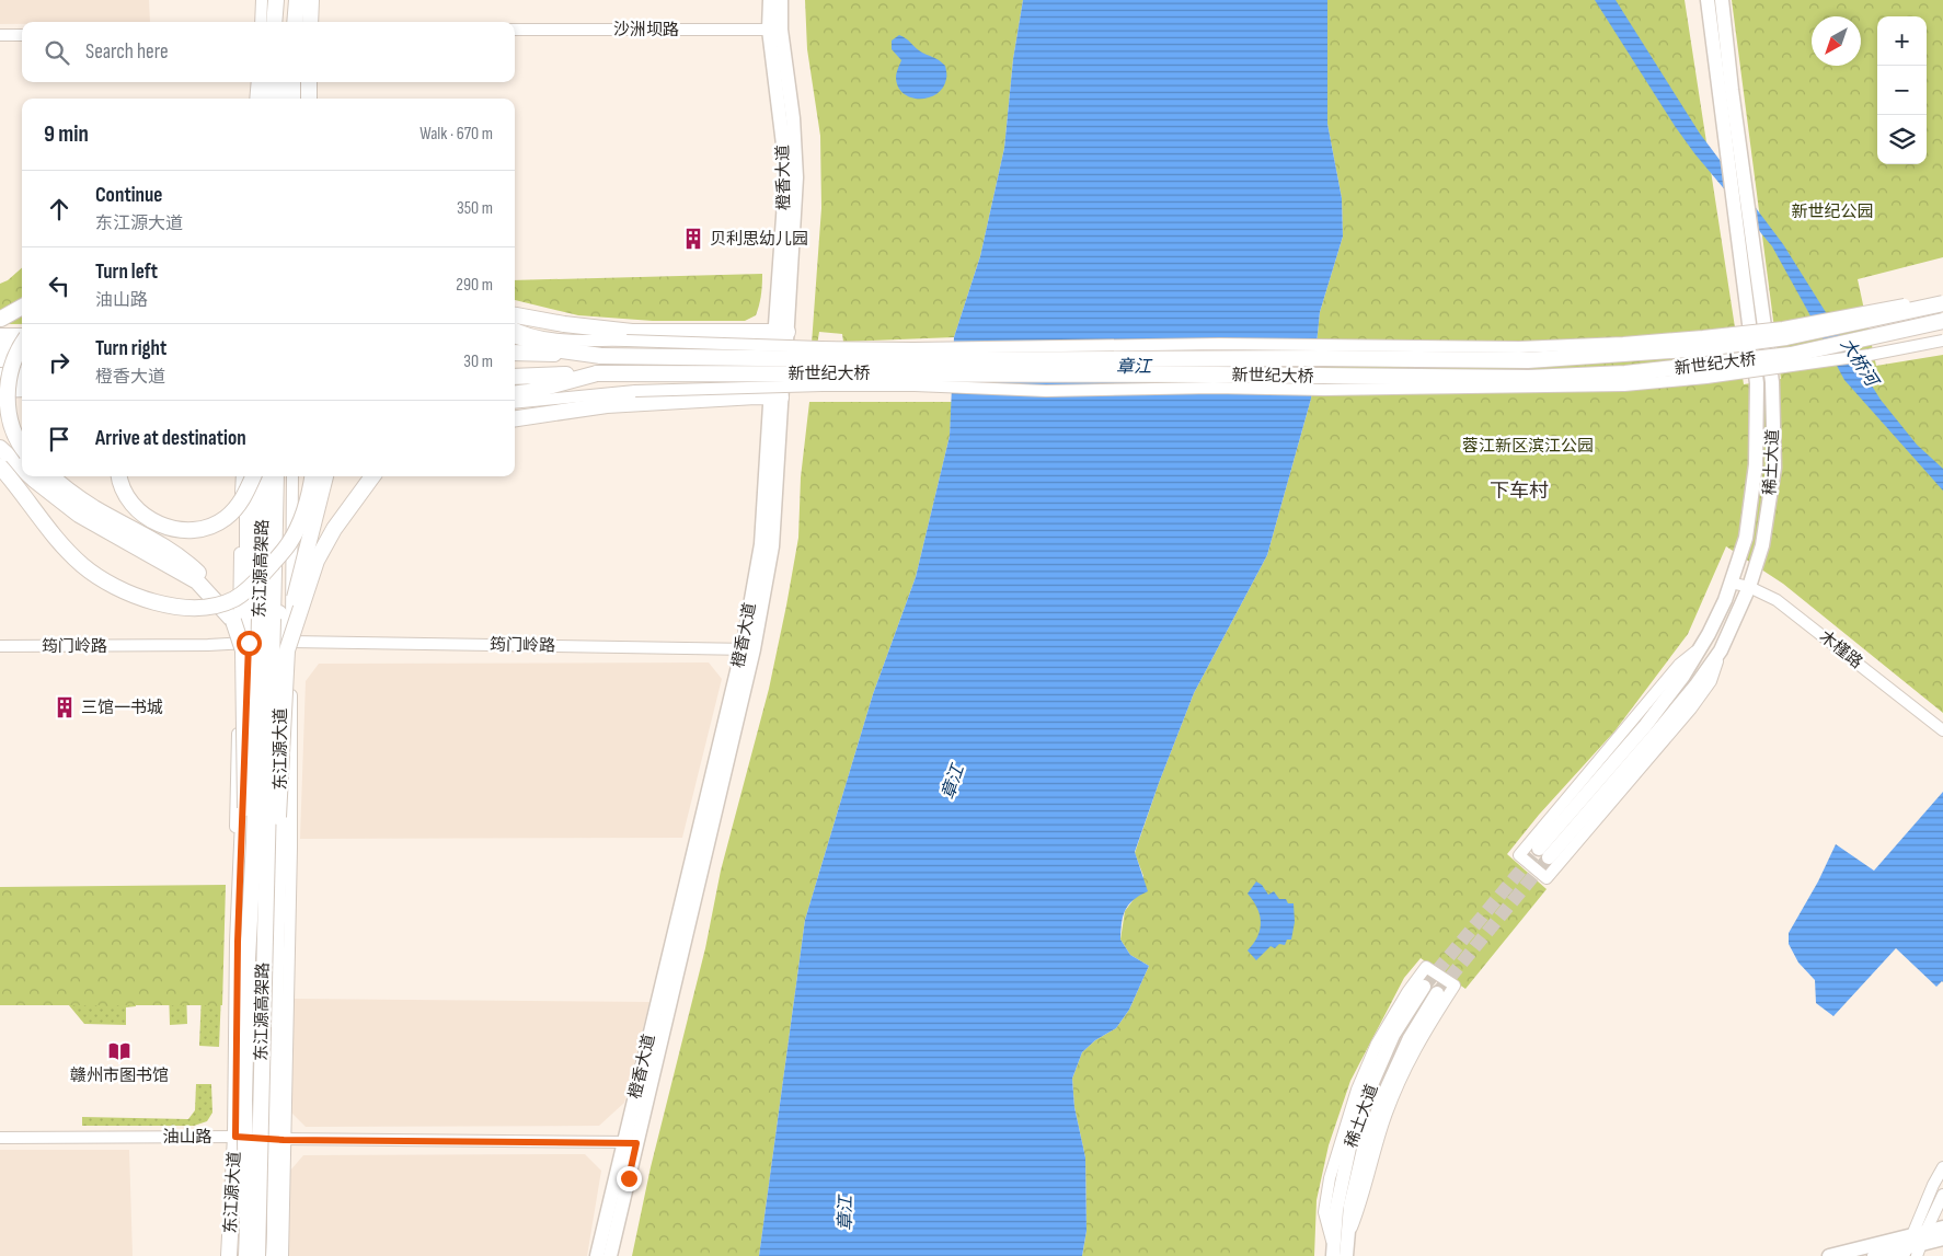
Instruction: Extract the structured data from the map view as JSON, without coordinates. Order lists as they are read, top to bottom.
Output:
{
  "streets": {
    "main road": [
      "橙香大道",
      "新世纪大桥",
      "稀土大道",
      "东江源高架路",
      "东江源大道"
    ],
    "street": [
      "沙洲坝路",
      "筠门岭路",
      "木槿路",
      "油山路"
    ]
  },
  "crossings": [
    ["沙洲坝路", "橙香大道"],
    ["橙香大道", "筠门岭路"],
    ["橙香大道", "油山路"],
    ["稀土大道", "木槿路"],
    ["筠门岭路", "东江源大道"],
    ["东江源大道", "油山路"]
  ],
  "districts": ["下车村"],
  "water": ["大桥河", "章江"],
  "parks": ["新世纪公园", "蓉江新区滨江公园"],
  "places": {
    "building": ["贝利思幼儿园", "三馆一书城"],
    "library": ["赣州市图书馆"]
  },
  "north": "bottom left",
  "page": {
    "map_buttons": ["+", "−"],
    "search": "Search here",
    "heading": ["9 min", "Walk · 670 m"],
    "list": [
      ["Continue", "东江源大道", "350 m"],
      ["Turn left", "油山路", "290 m"],
      ["Turn right", "橙香大道", "30 m"],
      "Arrive at destination"
    ]
  }
}
